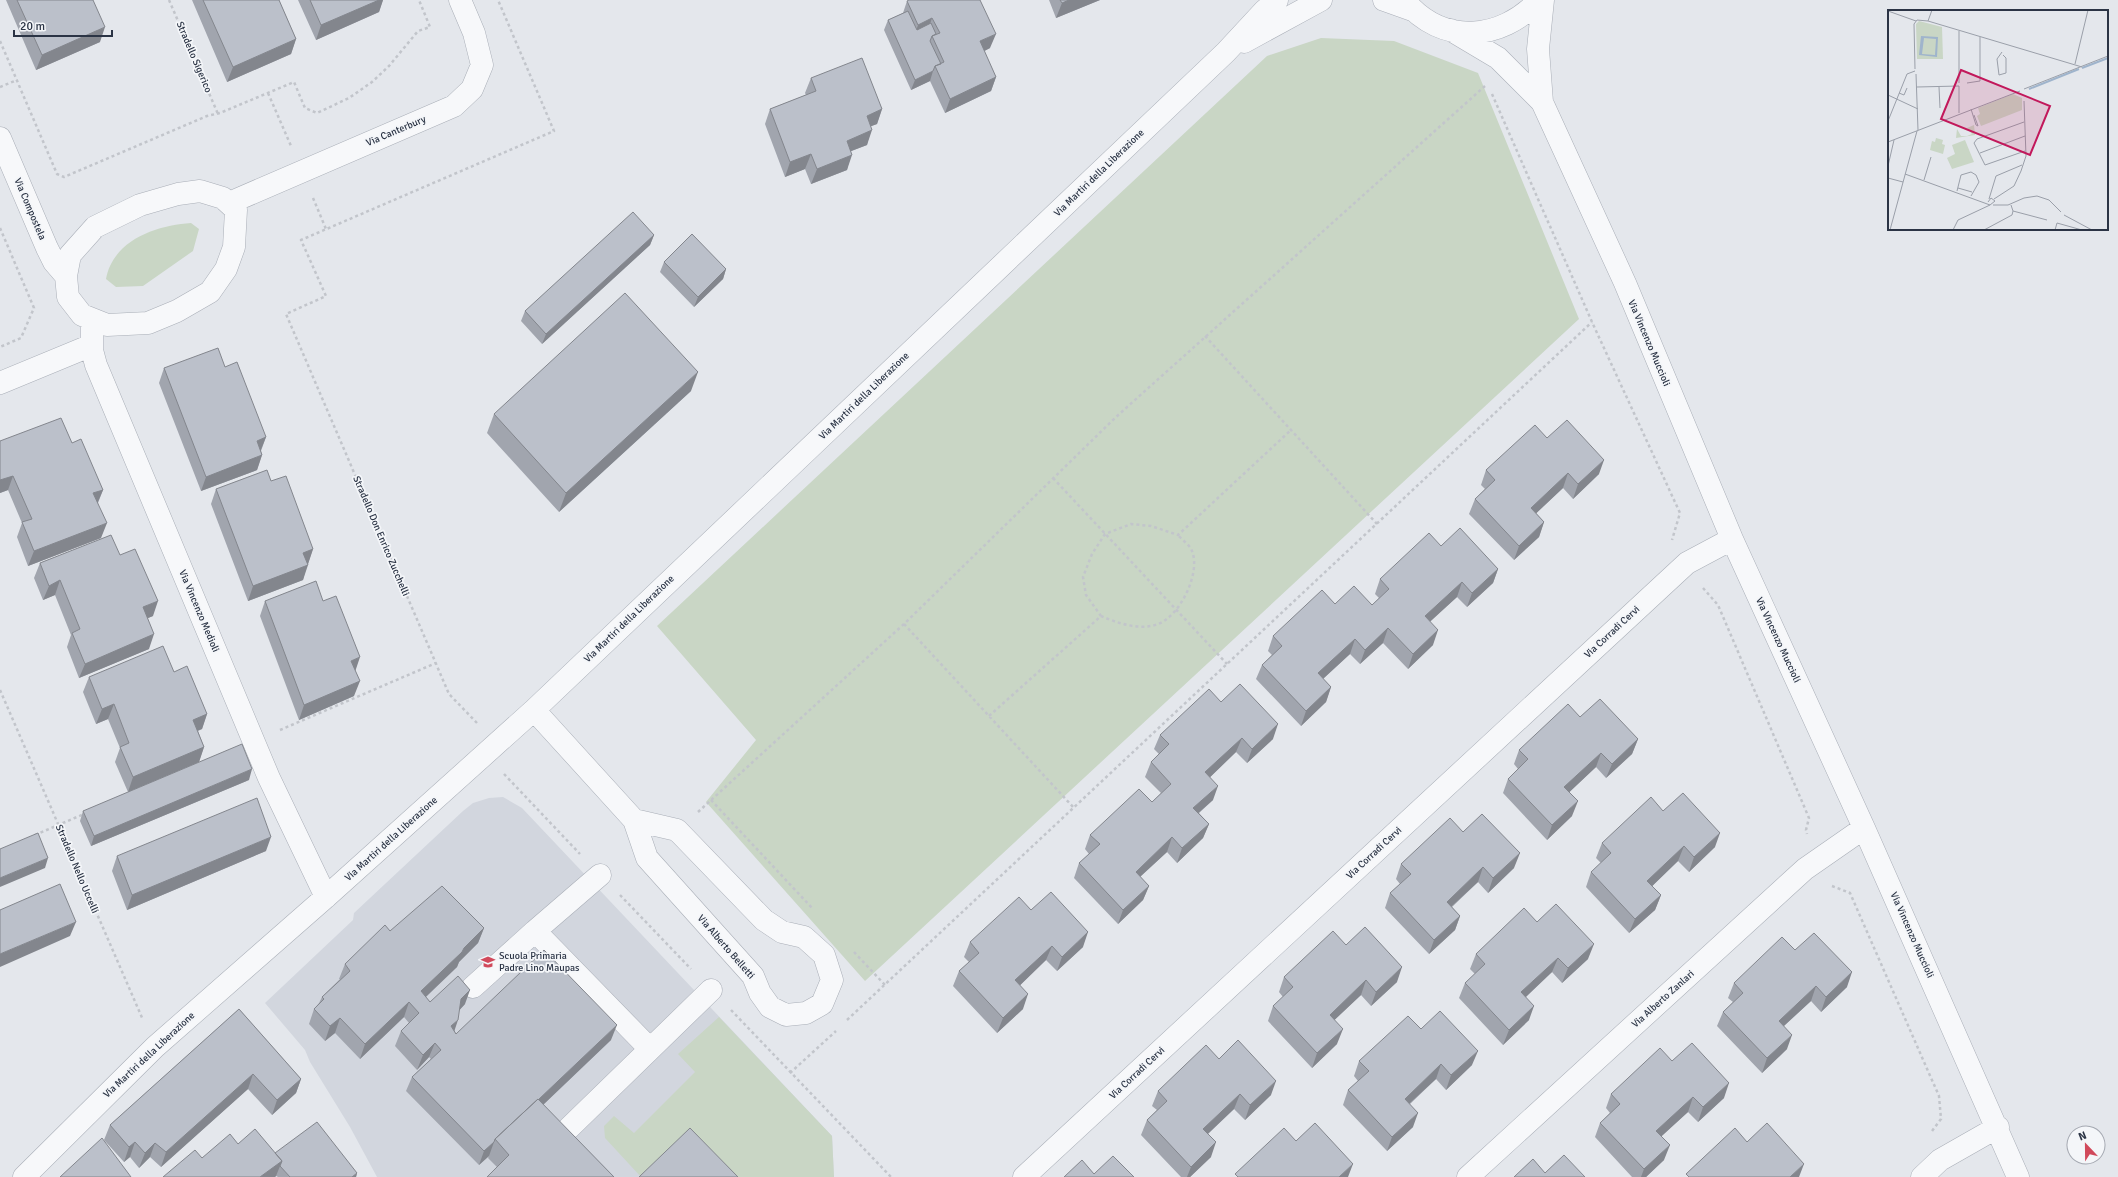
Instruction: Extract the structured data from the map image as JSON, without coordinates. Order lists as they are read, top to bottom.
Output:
{
  "streets": {
    "street": [
      "Via Canterbury",
      "Via Martiri della Liberazione",
      "Via Compostela",
      "Via Vincenzo Muccioli",
      "Via Vincenzo Medioli",
      "Via Corradi Cervi",
      "Via Alberto Belletti",
      "Via Alberto Zanlari"
    ],
    "path": ["Stradello Sigerico", "Stradello Don Enrico Zucchelli", "Stradello Nello Uccelli"]
  },
  "crossings": [
    ["Via Martiri della Liberazione", "Stradello Don Enrico Zucchelli"],
    ["Via Martiri della Liberazione", "Via Vincenzo Medioli"],
    ["Via Martiri della Liberazione", "Stradello Nello Uccelli"],
    ["Via Martiri della Liberazione", "Via Alberto Belletti"],
    ["Via Vincenzo Muccioli", "Via Corradi Cervi"],
    ["Via Vincenzo Muccioli", "Via Alberto Zanlari"]
  ],
  "places": {
    "school or university": ["Scuola Primaria Padre Lino Maupas"]
  },
  "scale_bar": "20 m",
  "north": "top"
}
